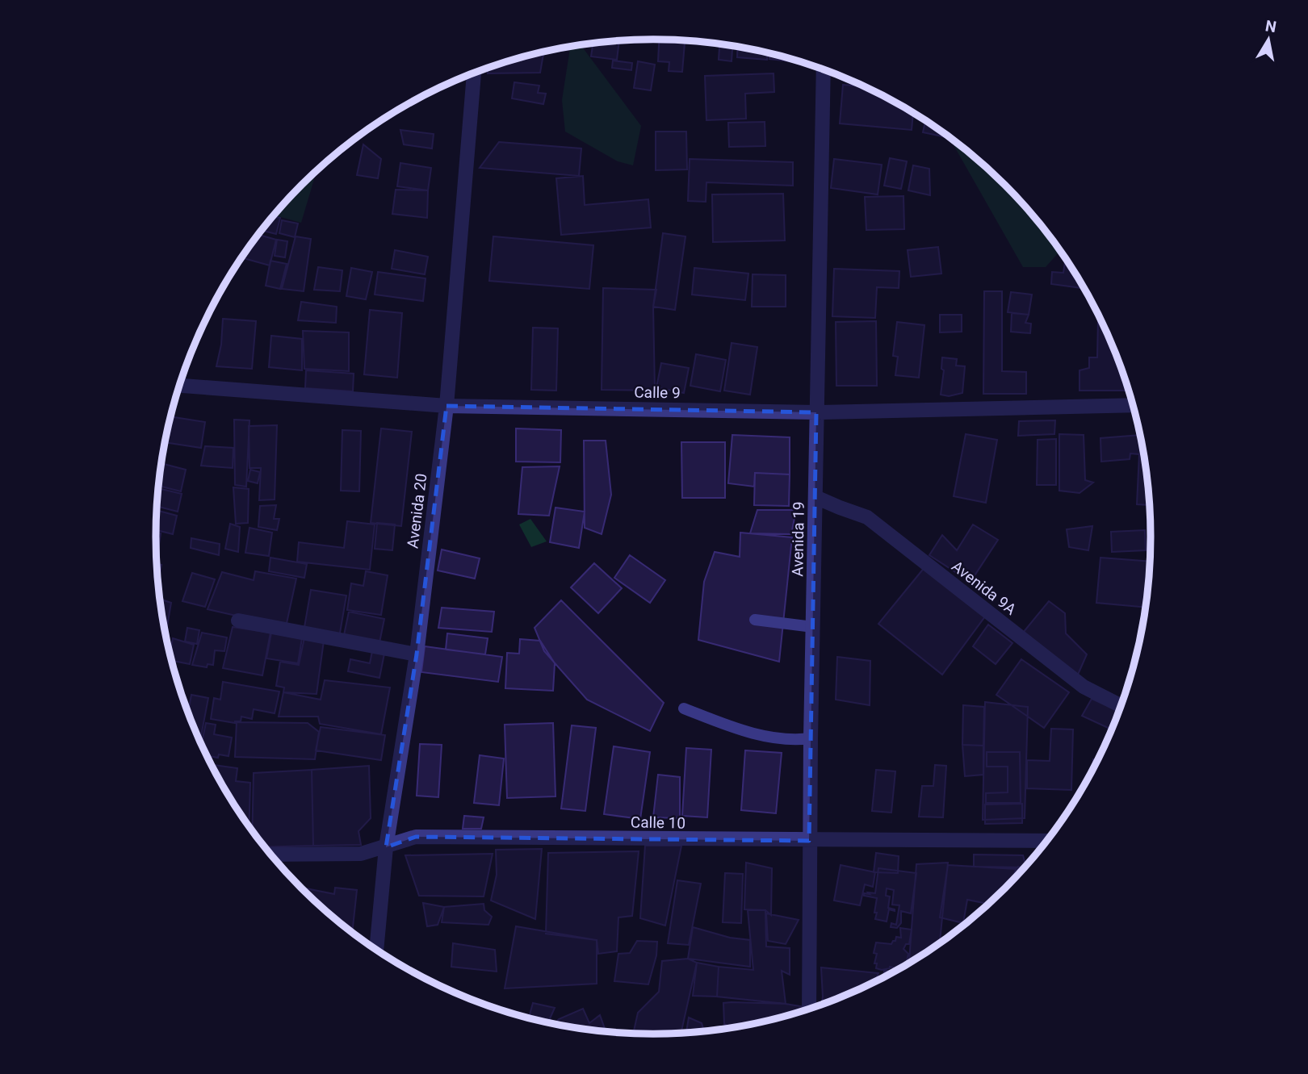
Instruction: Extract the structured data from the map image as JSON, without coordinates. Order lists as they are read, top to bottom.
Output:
{
  "streets": {
    "street": [
      "Calle 9",
      "Avenida 20",
      "Avenida 19",
      "Avenida 9A",
      "Calle 10"
    ]
  },
  "crossings": [
    ["Calle 9", "Avenida 20"],
    ["Calle 9", "Avenida 19"],
    ["Avenida 20", "Calle 10"],
    ["Avenida 19", "Avenida 9A"],
    ["Avenida 19", "Calle 10"]
  ],
  "north": "top"
}
